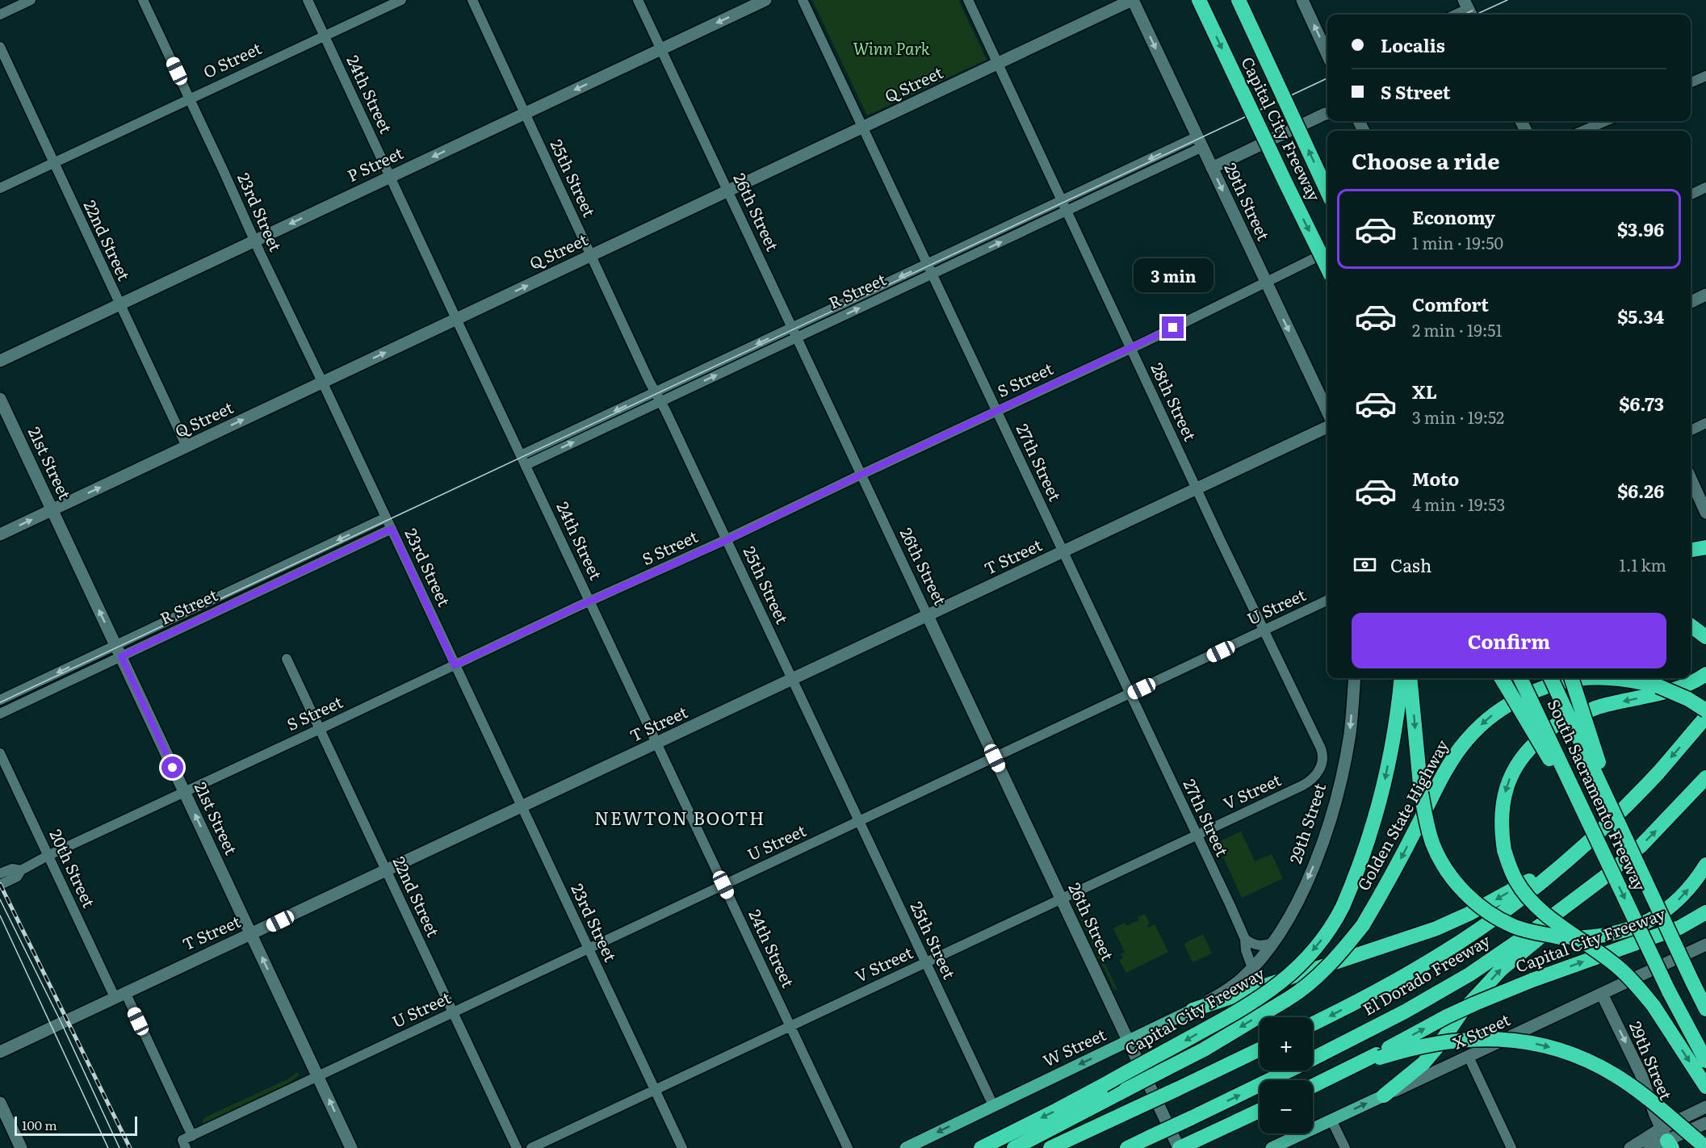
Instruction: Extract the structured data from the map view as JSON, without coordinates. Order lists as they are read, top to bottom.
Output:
{
  "streets": {
    "highway": [
      "Capital City Freeway",
      "South Sacramento Freeway",
      "Golden State Highway",
      "El Dorado Freeway"
    ],
    "main road": [
      "Q Street",
      "P Street",
      "29th Street",
      "26th Street",
      "21st Street",
      "T Street",
      "X Street",
      "W Street"
    ],
    "street": [
      "O Street",
      "24th Street",
      "25th Street",
      "23rd Street",
      "22nd Street",
      "R Street",
      "S Street",
      "28th Street",
      "27th Street",
      "U Street",
      "V Street",
      "20th Street"
    ]
  },
  "crossings": [
    ["O Street", "24th Street"],
    ["O Street", "23rd Street"],
    ["O Street", "22nd Street"],
    ["Q Street", "24th Street"],
    ["Q Street", "25th Street"],
    ["Q Street", "29th Street"],
    ["Q Street", "23rd Street"],
    ["Q Street", "26th Street"],
    ["Q Street", "22nd Street"],
    ["Q Street", "28th Street"],
    ["Q Street", "27th Street"],
    ["Q Street", "21st Street"],
    ["24th Street", "P Street"],
    ["24th Street", "R Street"],
    ["24th Street", "S Street"],
    ["24th Street", "T Street"],
    ["24th Street", "U Street"],
    ["24th Street", "V Street"],
    ["P Street", "25th Street"],
    ["P Street", "23rd Street"],
    ["P Street", "26th Street"],
    ["P Street", "22nd Street"],
    ["25th Street", "R Street"],
    ["25th Street", "S Street"],
    ["25th Street", "T Street"],
    ["25th Street", "U Street"],
    ["25th Street", "V Street"],
    ["25th Street", "W Street"],
    ["29th Street", "R Street"],
    ["29th Street", "S Street"],
    ["29th Street", "27th Street"],
    ["29th Street", "X Street"],
    ["29th Street", "W Street"],
    ["23rd Street", "R Street"],
    ["23rd Street", "S Street"],
    ["23rd Street", "T Street"],
    ["23rd Street", "U Street"],
    ["23rd Street", "V Street"],
    ["26th Street", "R Street"],
    ["26th Street", "S Street"],
    ["26th Street", "T Street"],
    ["26th Street", "U Street"],
    ["26th Street", "V Street"],
    ["26th Street", "W Street"],
    ["22nd Street", "S Street"],
    ["22nd Street", "T Street"],
    ["22nd Street", "U Street"],
    ["R Street", "28th Street"],
    ["R Street", "27th Street"],
    ["R Street", "21st Street"],
    ["S Street", "28th Street"],
    ["S Street", "27th Street"],
    ["S Street", "21st Street"],
    ["S Street", "20th Street"],
    ["28th Street", "T Street"],
    ["28th Street", "U Street"],
    ["28th Street", "V Street"],
    ["27th Street", "T Street"],
    ["27th Street", "U Street"],
    ["27th Street", "V Street"],
    ["27th Street", "W Street"],
    ["21st Street", "T Street"],
    ["21st Street", "U Street"],
    ["T Street", "20th Street"],
    ["U Street", "20th Street"]
  ],
  "one_way": [
    "Q Street",
    "P Street",
    "29th Street",
    "21st Street",
    "W Street"
  ],
  "districts": ["NEWTON BOOTH"],
  "parks": ["Winn Park"],
  "scale_bar": "100 m",
  "page": {
    "banner": ["Localis", "S Street"],
    "heading": "Choose a ride",
    "list": [
      {
        "name": "Economy",
        "note": "1 min · 19:50",
        "value": "$3.96"
      },
      {
        "name": "Comfort",
        "note": "2 min · 19:51",
        "value": "$5.34"
      },
      {
        "name": "XL",
        "note": "3 min · 19:52",
        "value": "$6.73"
      },
      {
        "name": "Moto",
        "note": "4 min · 19:53",
        "value": "$6.26"
      }
    ],
    "bubble": "3 min",
    "pay": ["Cash", "1.1 km"],
    "buttons": "Confirm",
    "map_buttons": ["+", "−"],
    "scale": "100 m"
  }
}
